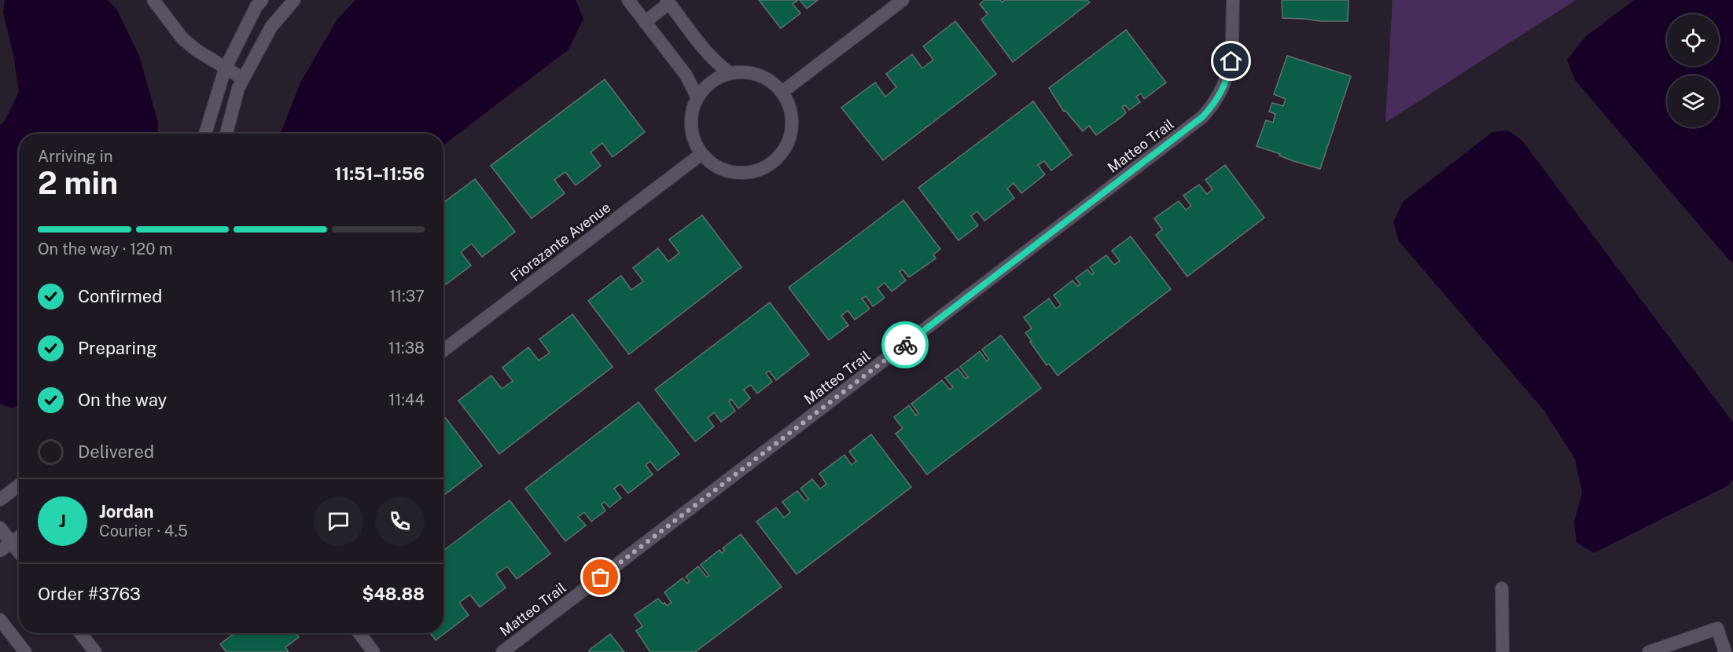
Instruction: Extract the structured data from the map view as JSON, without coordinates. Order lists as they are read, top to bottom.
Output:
{
  "streets": {
    "street": ["Matteo Trail", "Fiorazante Avenue"]
  },
  "page": {
    "heading": ["2 min", "Arriving in", "11:51–11:56"],
    "panel": [
      "Jordan",
      "Courier · 4.5",
      "Order #3763",
      "$48.88"
    ],
    "bar": "On the way · 120 m",
    "list": [
      ["Confirmed", "11:37"],
      ["Preparing", "11:38"],
      ["On the way", "11:44"],
      "Delivered"
    ],
    "round": "J"
  }
}
